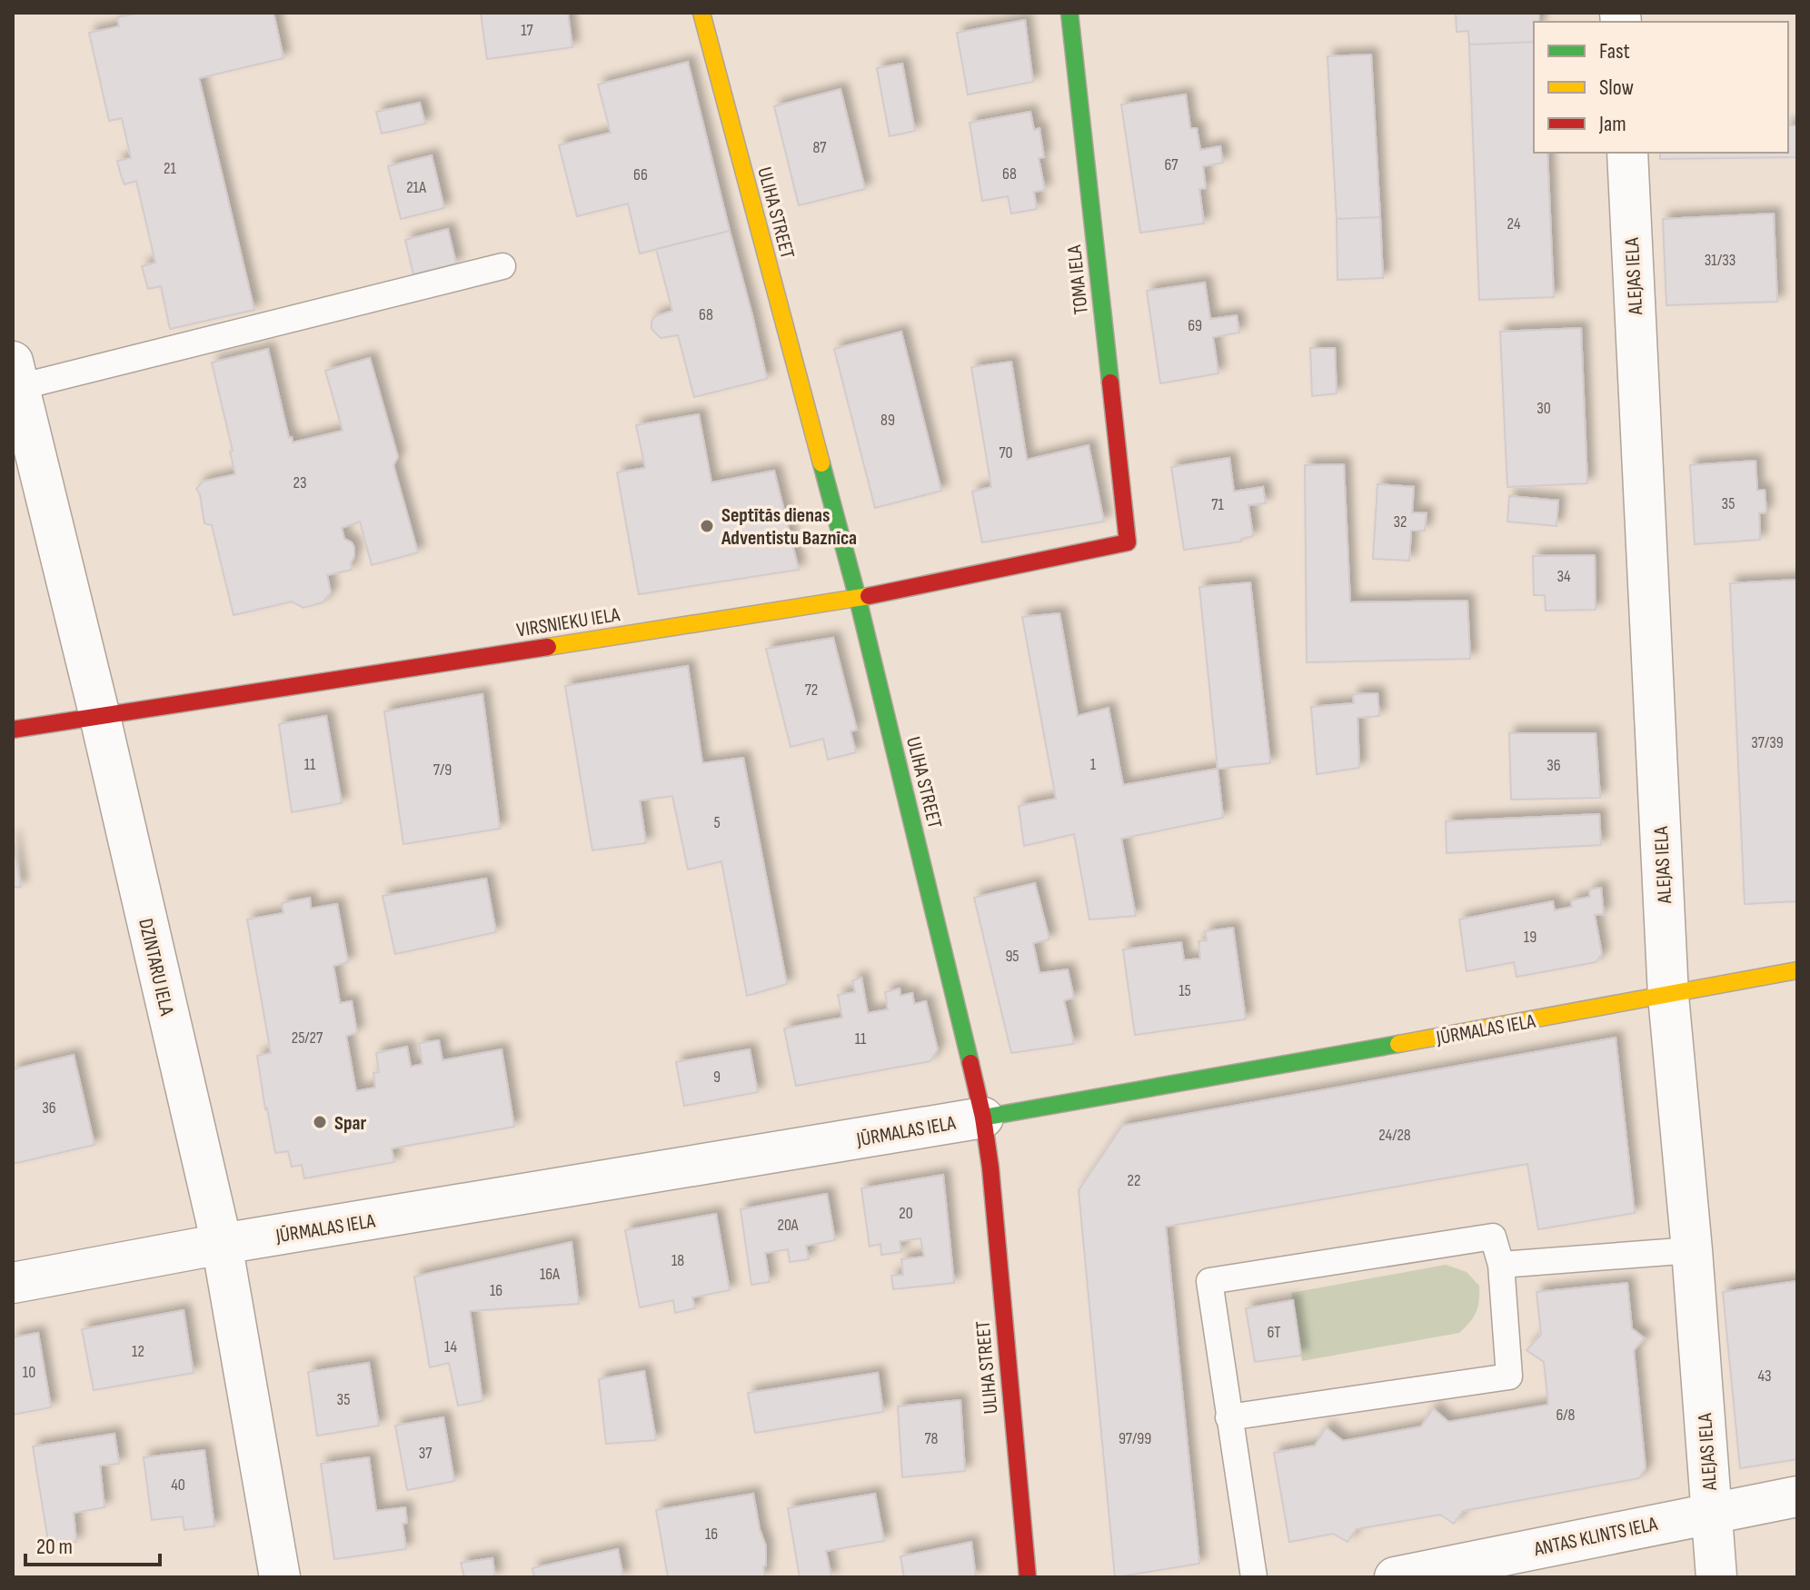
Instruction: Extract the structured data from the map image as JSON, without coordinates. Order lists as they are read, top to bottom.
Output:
{
  "streets": {
    "street": [
      "ULIHA STREET",
      "ALEJAS IELA",
      "TOMA IELA",
      "VIRSNIEKU IELA",
      "DZINTARU IELA",
      "JŪRMALAS IELA",
      "ANTAS KLINTS IELA"
    ]
  },
  "crossings": [
    ["ULIHA STREET", "VIRSNIEKU IELA"],
    ["ULIHA STREET", "JŪRMALAS IELA"],
    ["ALEJAS IELA", "JŪRMALAS IELA"],
    ["ALEJAS IELA", "ANTAS KLINTS IELA"],
    ["TOMA IELA", "VIRSNIEKU IELA"],
    ["VIRSNIEKU IELA", "DZINTARU IELA"],
    ["DZINTARU IELA", "JŪRMALAS IELA"]
  ],
  "places": ["Septītās dienas Adventistu Baznīca", "Spar"],
  "house_numbers": [
    "17",
    "87",
    "67",
    "21",
    "68",
    "66",
    "21A",
    "24",
    "31/33",
    "68",
    "69",
    "30",
    "89",
    "70",
    "23",
    "35",
    "71",
    "32",
    "34",
    "72",
    "37/39",
    "11",
    "1",
    "36",
    "7/9",
    "5",
    "19",
    "95",
    "15",
    "25/27",
    "11",
    "9",
    "36",
    "24/28",
    "22",
    "20",
    "20A",
    "18",
    "16A",
    "16",
    "6T",
    "14",
    "12",
    "10",
    "43",
    "35",
    "6/8",
    "78",
    "97/99",
    "37",
    "40",
    "16"
  ],
  "legend": ["Fast", "Slow", "Jam"],
  "scale_bar": "20 m"
}
